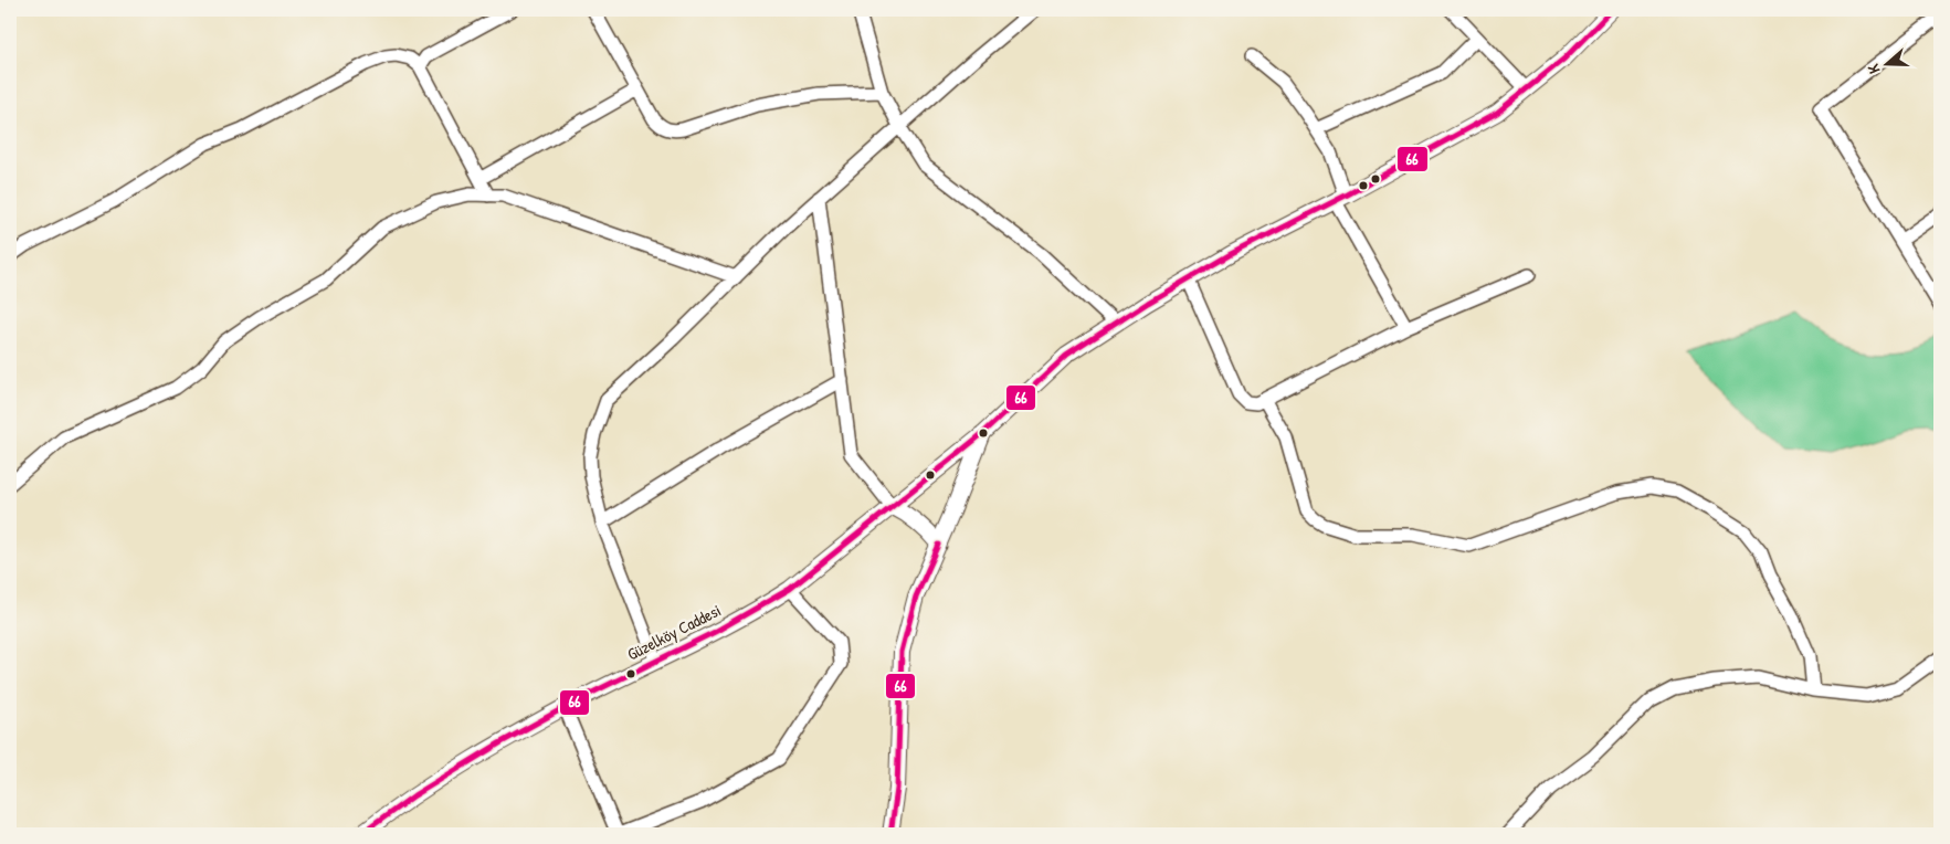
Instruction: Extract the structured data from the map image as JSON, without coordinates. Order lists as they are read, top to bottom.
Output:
{
  "streets": {
    "street": ["Güzelköy Caddesi"]
  },
  "lines": ["transit line 66"],
  "north": "left"
}
